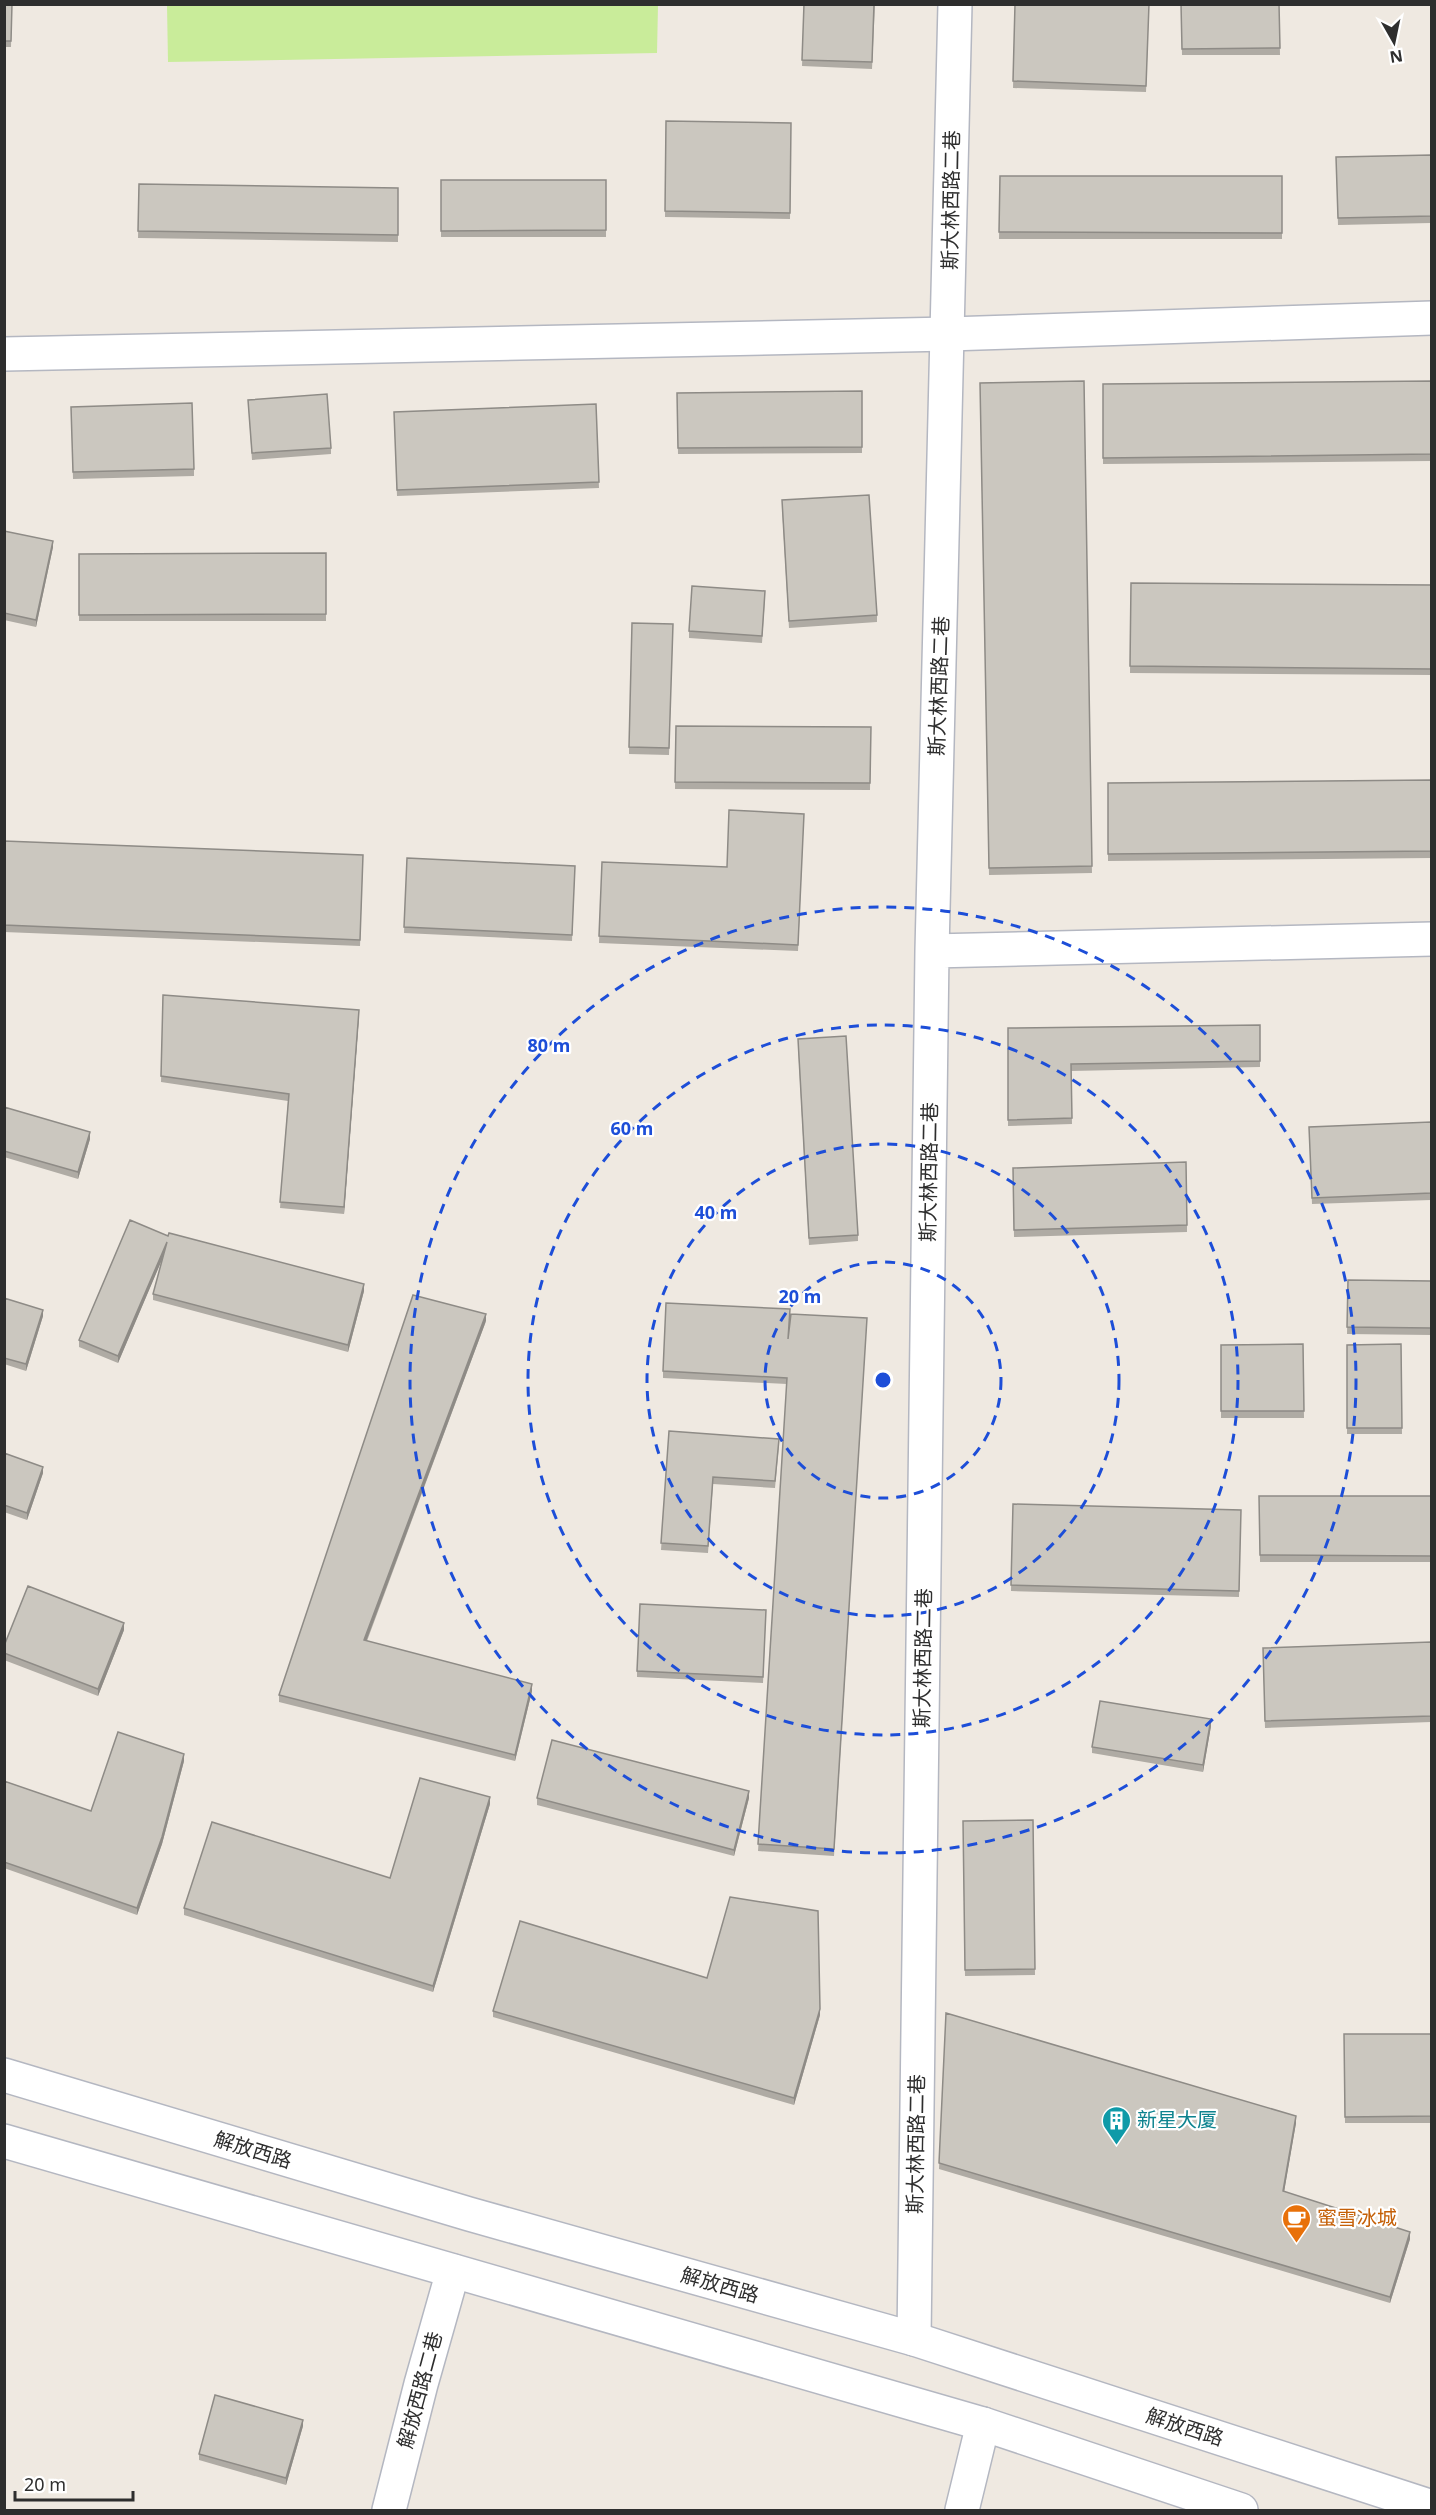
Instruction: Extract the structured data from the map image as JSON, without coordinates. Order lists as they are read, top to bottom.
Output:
{
  "streets": {
    "street": ["斯大林西路二巷", "解放西路", "解放西路二巷"]
  },
  "crossings": [
    ["斯大林西路二巷", "解放西路"]
  ],
  "places": {
    "building": ["新星大厦"],
    "cafe": ["蜜雪冰城"]
  },
  "scale_bar": "20 m",
  "north": "bottom",
  "rings": [
    "80 m",
    "60 m",
    "40 m",
    "20 m"
  ]
}
